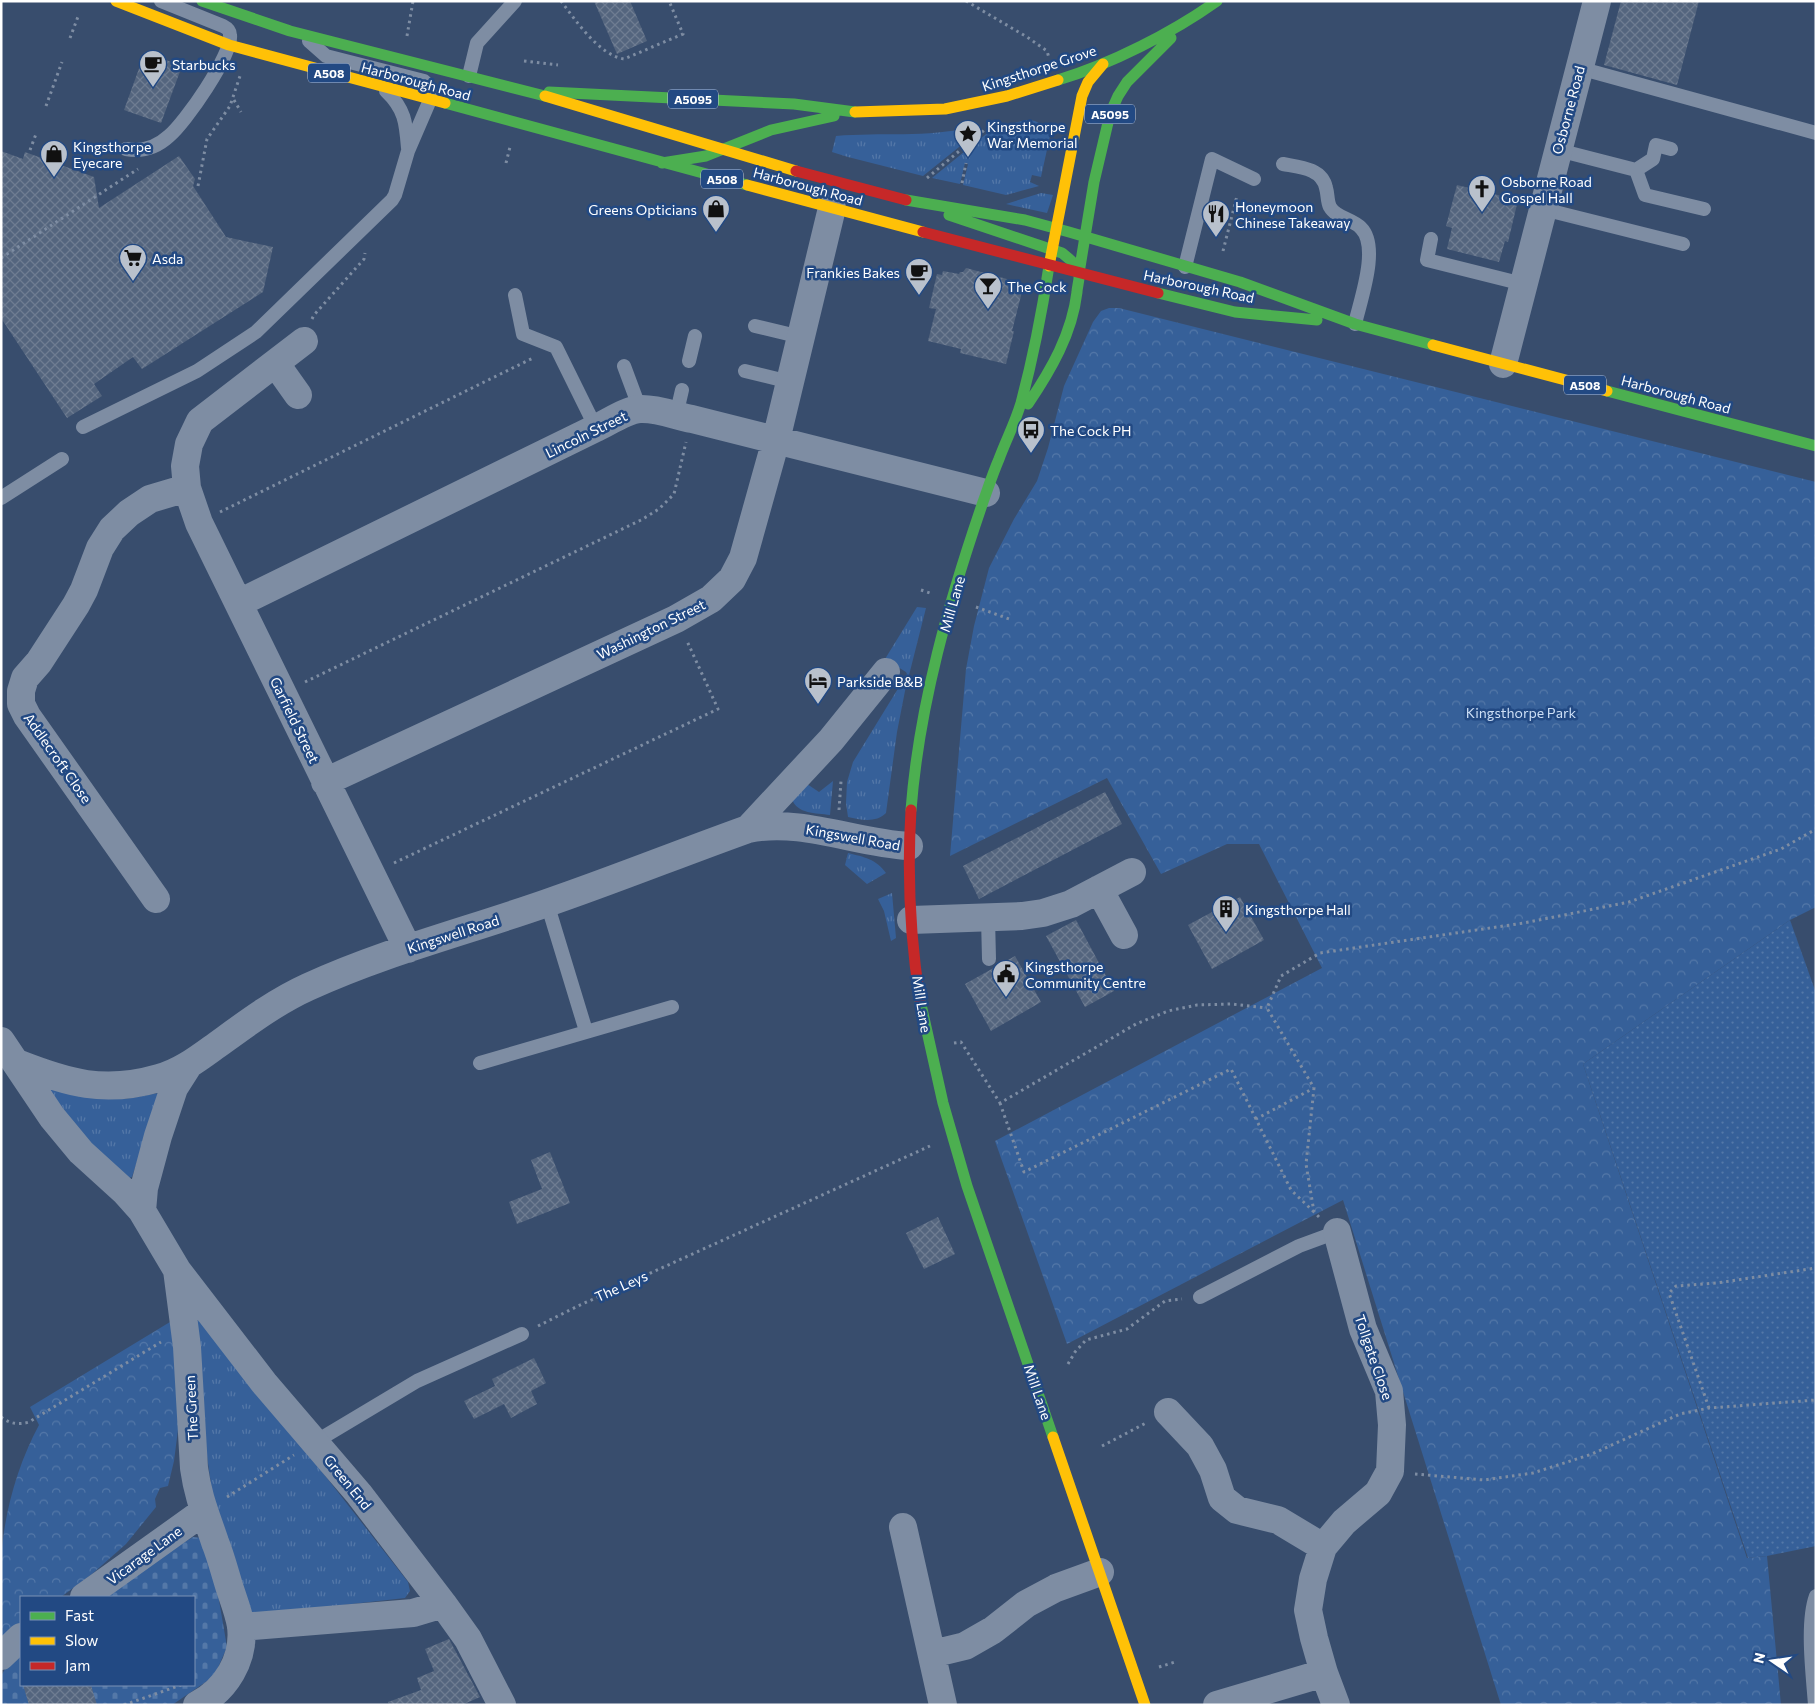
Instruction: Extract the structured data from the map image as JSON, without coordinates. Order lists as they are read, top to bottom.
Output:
{
  "streets": {
    "main road": [
      "Kingsthorpe Grove",
      "A508",
      "Harborough Road",
      "A5095",
      "Mill Lane"
    ],
    "street": [
      "Osborne Road",
      "Lincoln Street",
      "Washington Street",
      "Garfield Street",
      "Addlecroft Close",
      "Kingswell Road",
      "Tollgate Close",
      "The Green",
      "Green End",
      "Vicarage Lane"
    ],
    "path": ["The Leys"]
  },
  "crossings": [
    ["Kingsthorpe Grove", "Harborough Road"],
    ["Kingsthorpe Grove", "A5095"],
    ["Kingsthorpe Grove", "Mill Lane"],
    ["A508", "Harborough Road"],
    ["A508", "Mill Lane"],
    ["Harborough Road", "A5095"],
    ["Harborough Road", "Osborne Road"],
    ["Harborough Road", "Mill Lane"],
    ["Harborough Road", "Washington Street"],
    ["A5095", "Mill Lane"],
    ["Lincoln Street", "Mill Lane"],
    ["Lincoln Street", "Washington Street"],
    ["Lincoln Street", "Garfield Street"],
    ["Mill Lane", "Kingswell Road"],
    ["Washington Street", "Garfield Street"],
    ["Garfield Street", "Addlecroft Close"],
    ["Garfield Street", "Kingswell Road"],
    ["Kingswell Road", "The Green"],
    ["The Green", "Green End"],
    ["The Green", "Vicarage Lane"]
  ],
  "parks": ["Kingsthorpe Park"],
  "places": {
    "cafe": ["Starbucks", "Frankies Bakes"],
    "place": ["Kingsthorpe War Memorial"],
    "shop": ["Kingsthorpe Eyecare", "Greens Opticians"],
    "church": ["Osborne Road Gospel Hall"],
    "restaurant": ["Honeymoon Chinese Takeaway"],
    "supermarket": ["Asda"],
    "bar": ["The Cock"],
    "bus stop": ["The Cock PH"],
    "hotel": ["Parkside B&B"],
    "building": ["Kingsthorpe Hall"],
    "public building": ["Kingsthorpe Community Centre"]
  },
  "legend": ["Fast", "Slow", "Jam"],
  "north": "left"
}
